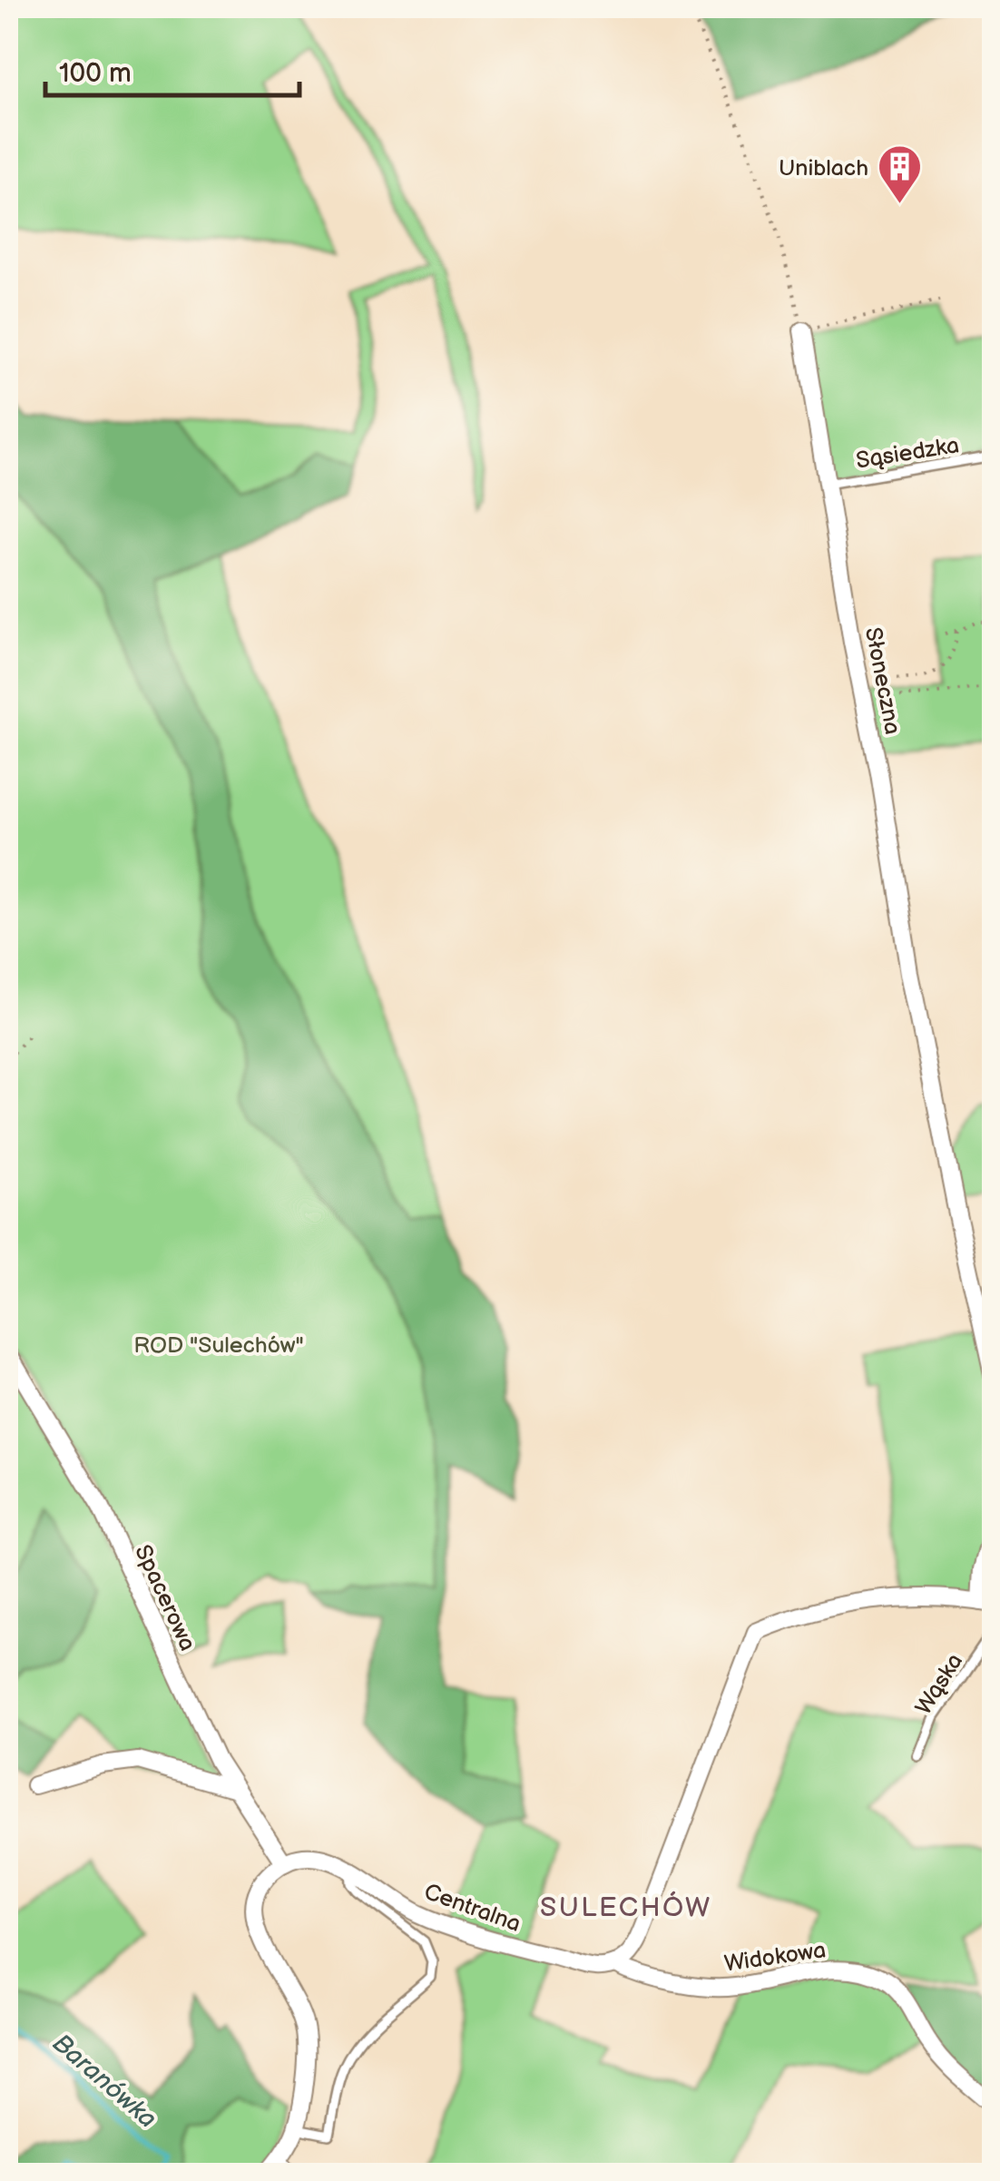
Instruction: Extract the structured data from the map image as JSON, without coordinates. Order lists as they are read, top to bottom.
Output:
{
  "streets": {
    "street": [
      "Słoneczna",
      "Spacerowa",
      "Centralna",
      "Widokowa"
    ],
    "lane": ["Sąsiedzka", "Wąska"]
  },
  "crossings": [
    ["Sąsiedzka", "Słoneczna"],
    ["Spacerowa", "Centralna"],
    ["Centralna", "Widokowa"]
  ],
  "districts": ["SULECHÓW"],
  "water": ["Baranówka"],
  "parks": ["ROD \"Sulechów\""],
  "places": {
    "building": ["Uniblach"]
  },
  "scale_bar": "100 m"
}
